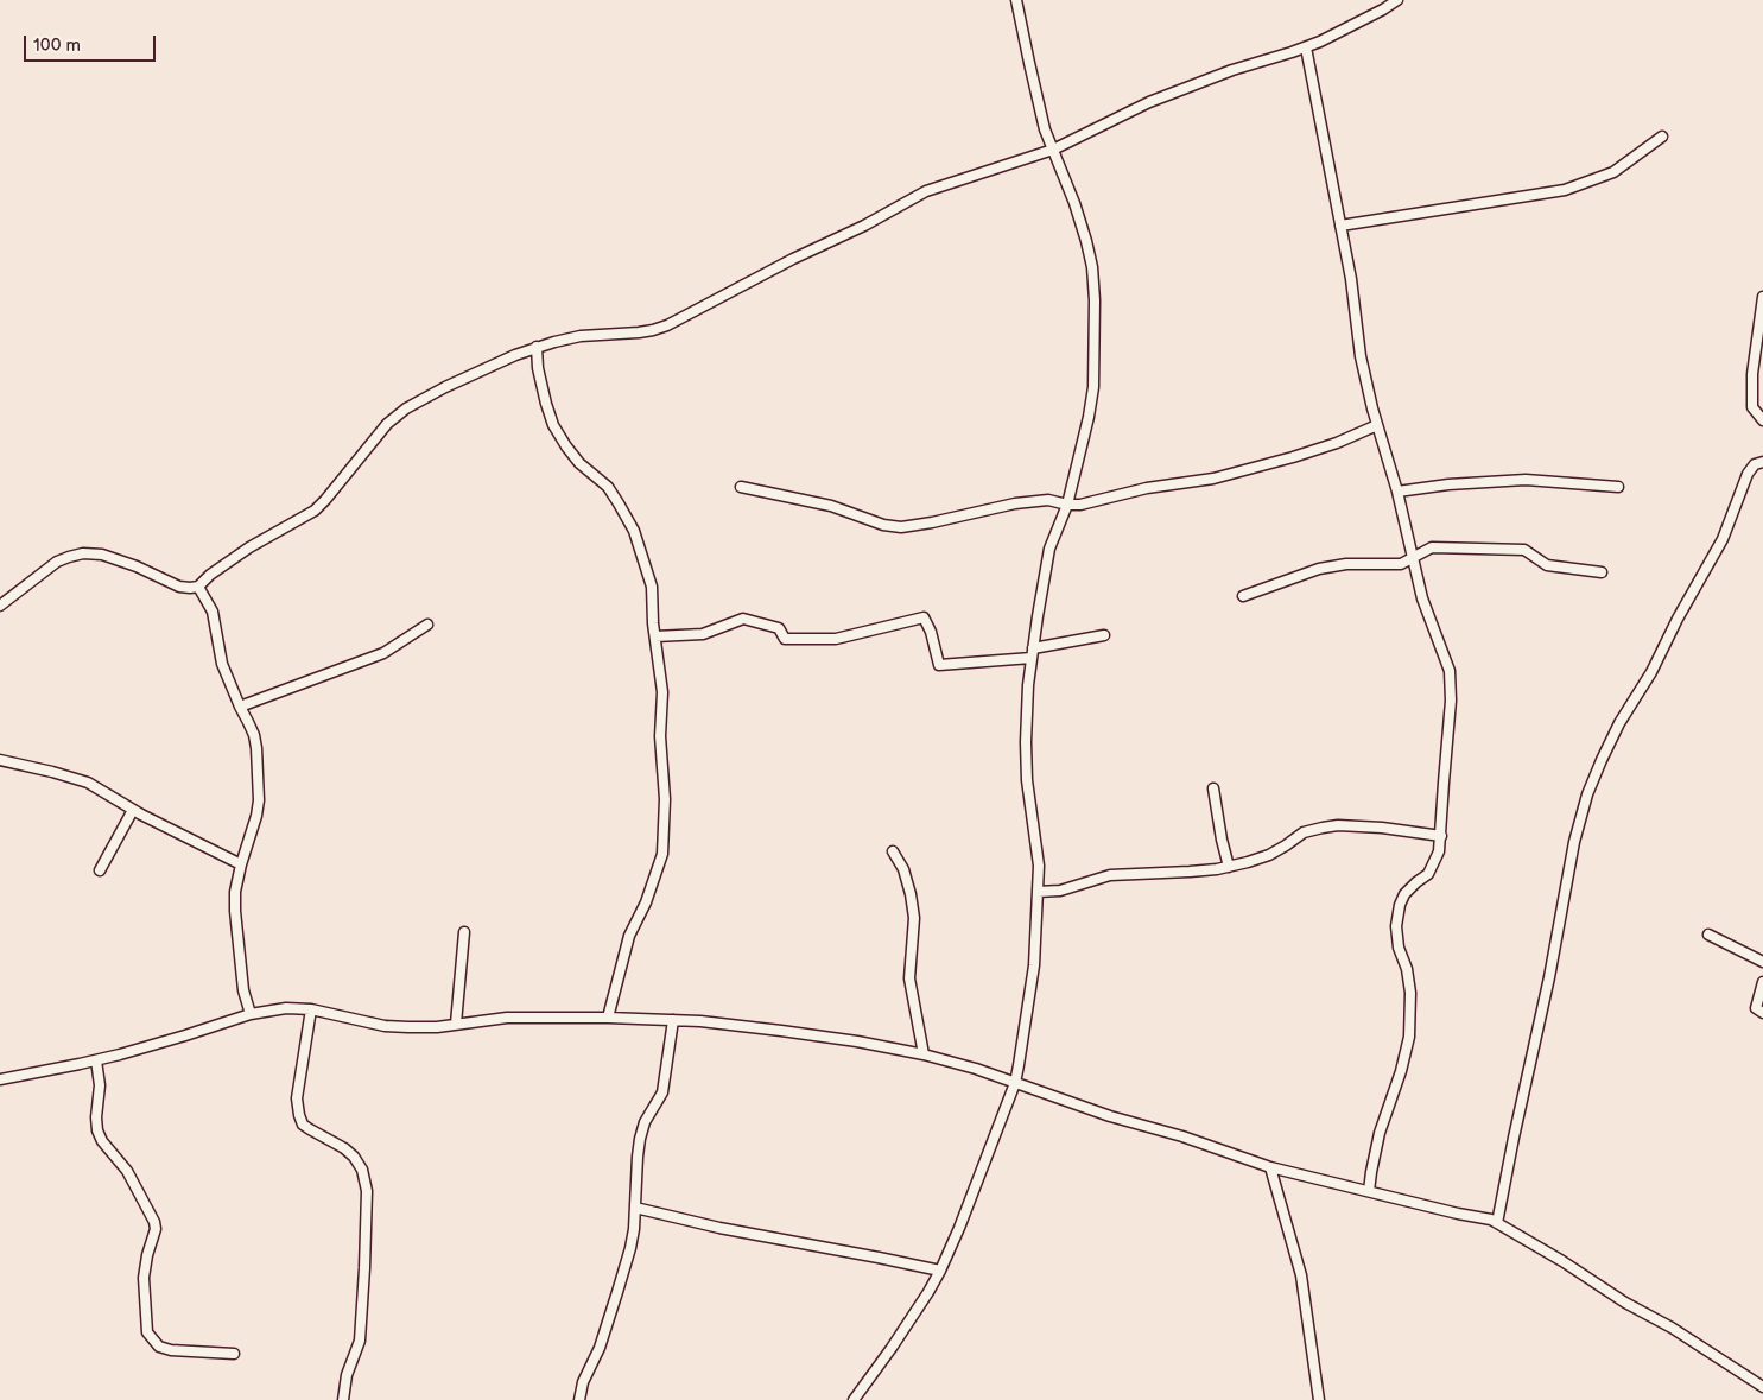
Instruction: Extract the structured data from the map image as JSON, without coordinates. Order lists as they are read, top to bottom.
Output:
{
  "scale_bar": "100 m"
}
